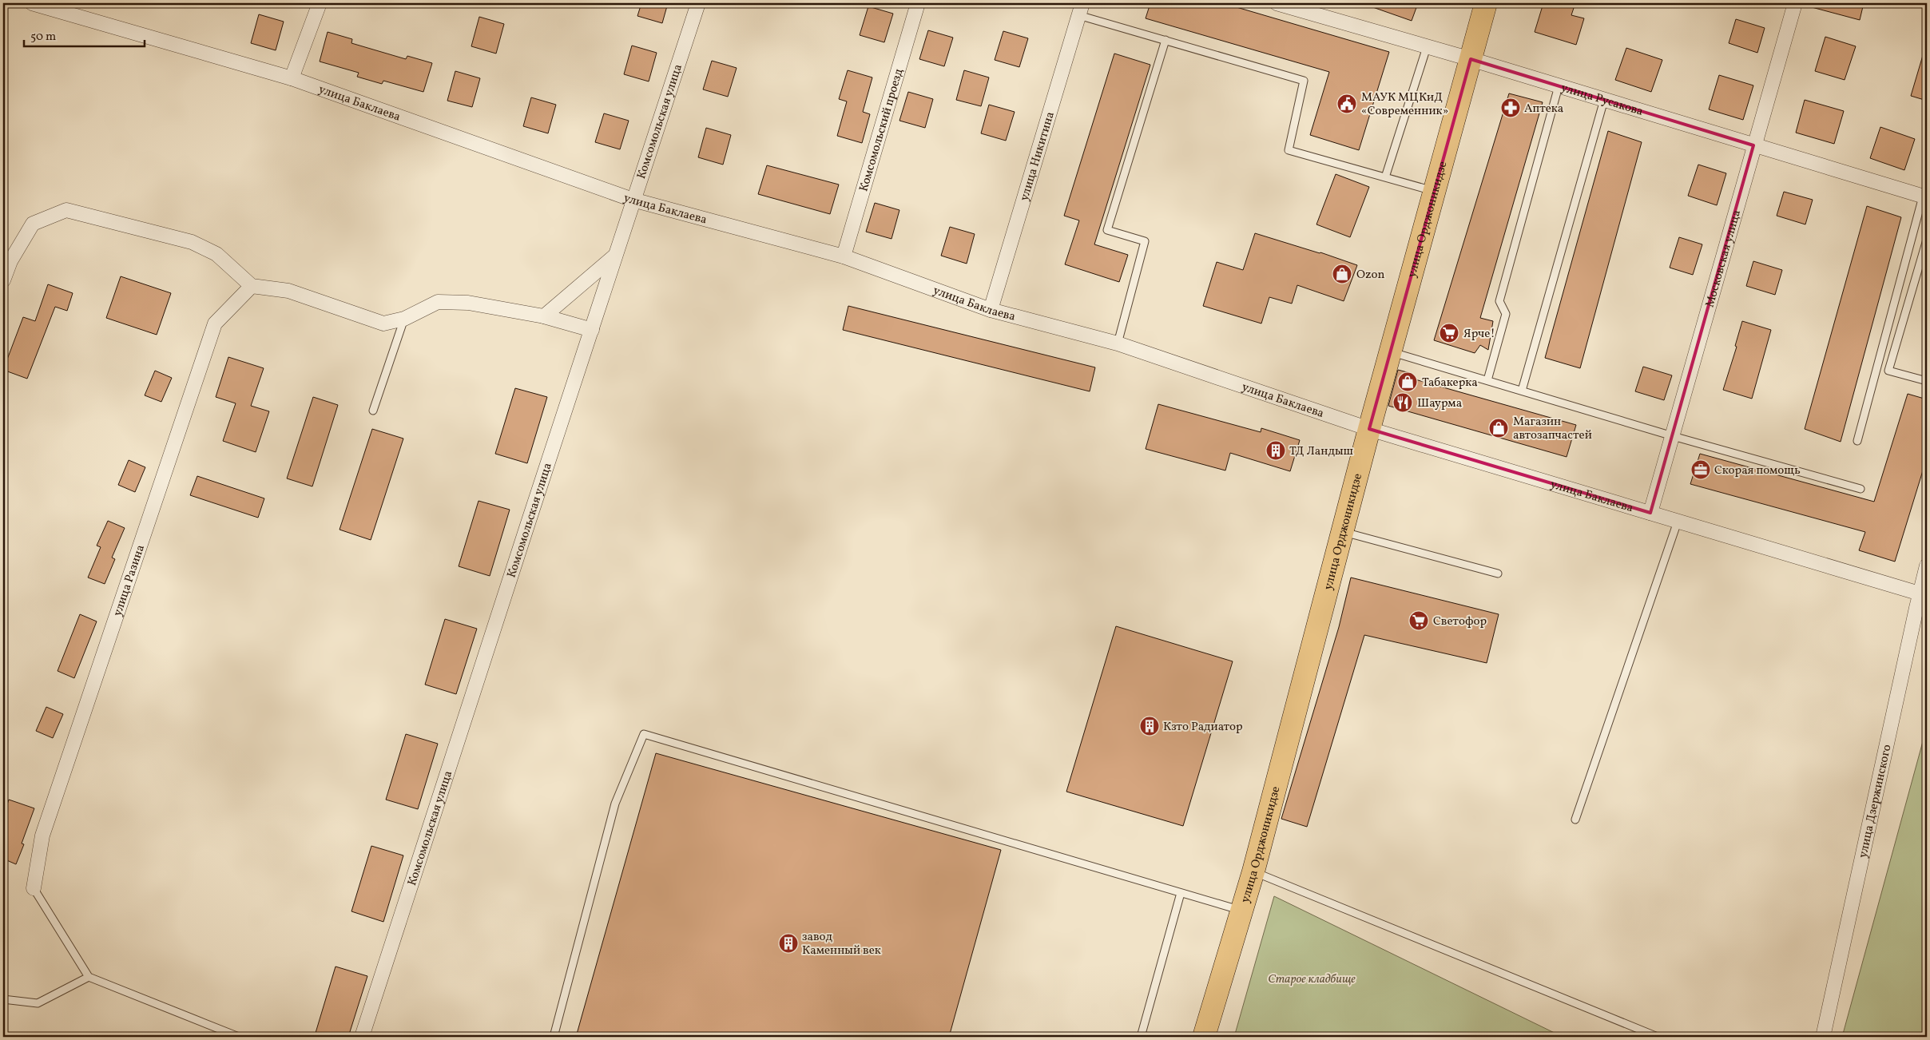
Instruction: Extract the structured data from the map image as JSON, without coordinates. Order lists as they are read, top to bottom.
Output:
{
  "streets": {
    "main road": ["улица Орджоникидзе"],
    "street": [
      "улица Русакова",
      "улица Баклаева",
      "Комсомольская улица",
      "Комсомольский проезд",
      "улица Никитина",
      "Московская улица",
      "улица Разина",
      "улица Дзержинского"
    ]
  },
  "crossings": [
    ["улица Русакова", "улица Орджоникидзе"],
    ["улица Русакова", "Московская улица"],
    ["улица Баклаева", "Комсомольская улица"],
    ["улица Баклаева", "Комсомольский проезд"],
    ["улица Баклаева", "улица Никитина"],
    ["улица Баклаева", "улица Орджоникидзе"],
    ["улица Баклаева", "Московская улица"],
    ["улица Баклаева", "улица Дзержинского"]
  ],
  "parks": ["Старое кладбище"],
  "places": {
    "public building": ["МАУК МЦКиД «Современник»"],
    "pharmacy": ["Аптека"],
    "shop": ["Ozon", "Табакерка", "Магазин автозапчастей"],
    "supermarket": ["Ярче!", "Светофор"],
    "restaurant": ["Шаурма"],
    "building": ["ТД Ландыш", "Кзто Радиатор", "завод Каменный век"],
    "office": ["Скорая помощь"]
  },
  "scale_bar": "50 m"
}
